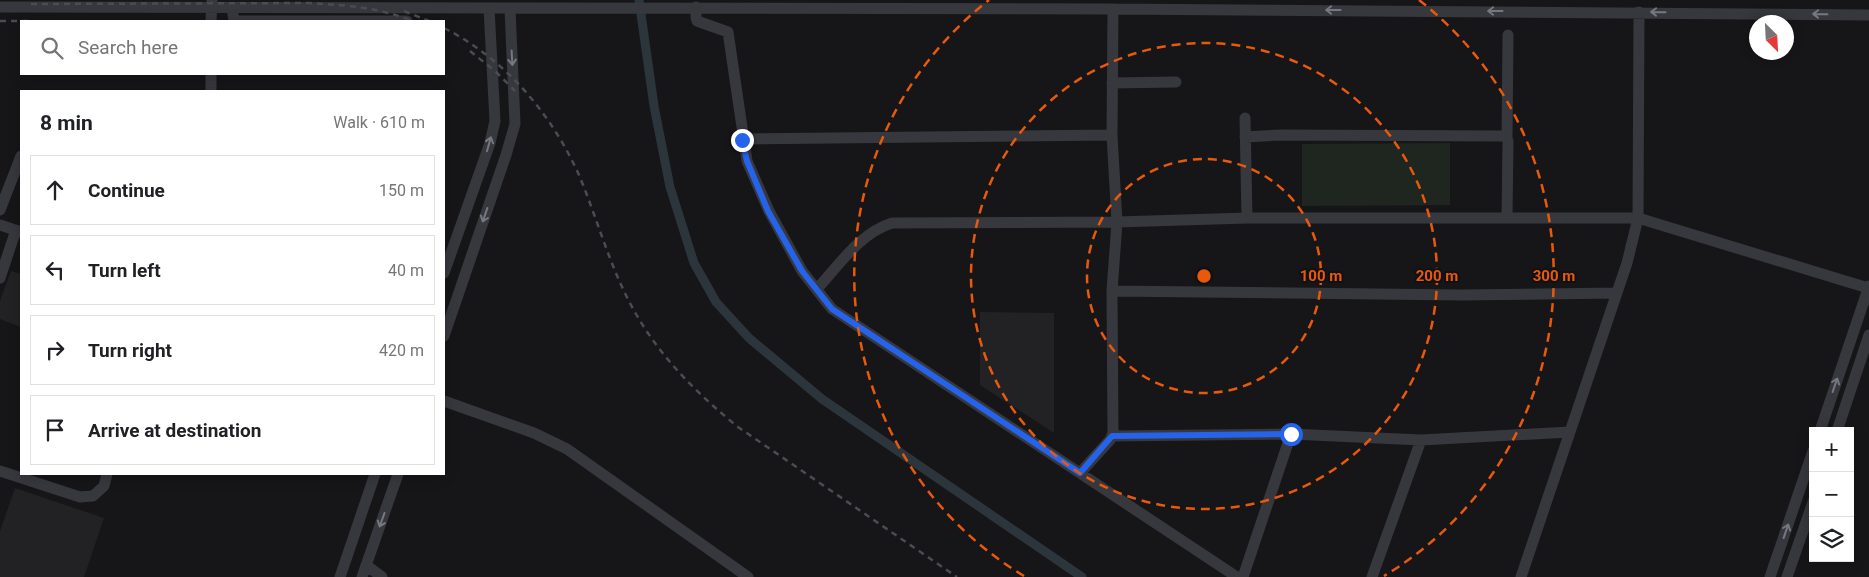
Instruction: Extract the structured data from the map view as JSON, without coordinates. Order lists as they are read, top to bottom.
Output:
{
  "north": "bottom right",
  "page": {
    "search": "Search here",
    "heading": ["8 min", "Walk · 610 m"],
    "list": [
      ["Continue", "150 m"],
      ["Turn left", "40 m"],
      ["Turn right", "420 m"],
      "Arrive at destination"
    ],
    "map_buttons": ["+", "−"]
  },
  "rings": ["100 m", "200 m", "300 m"]
}
